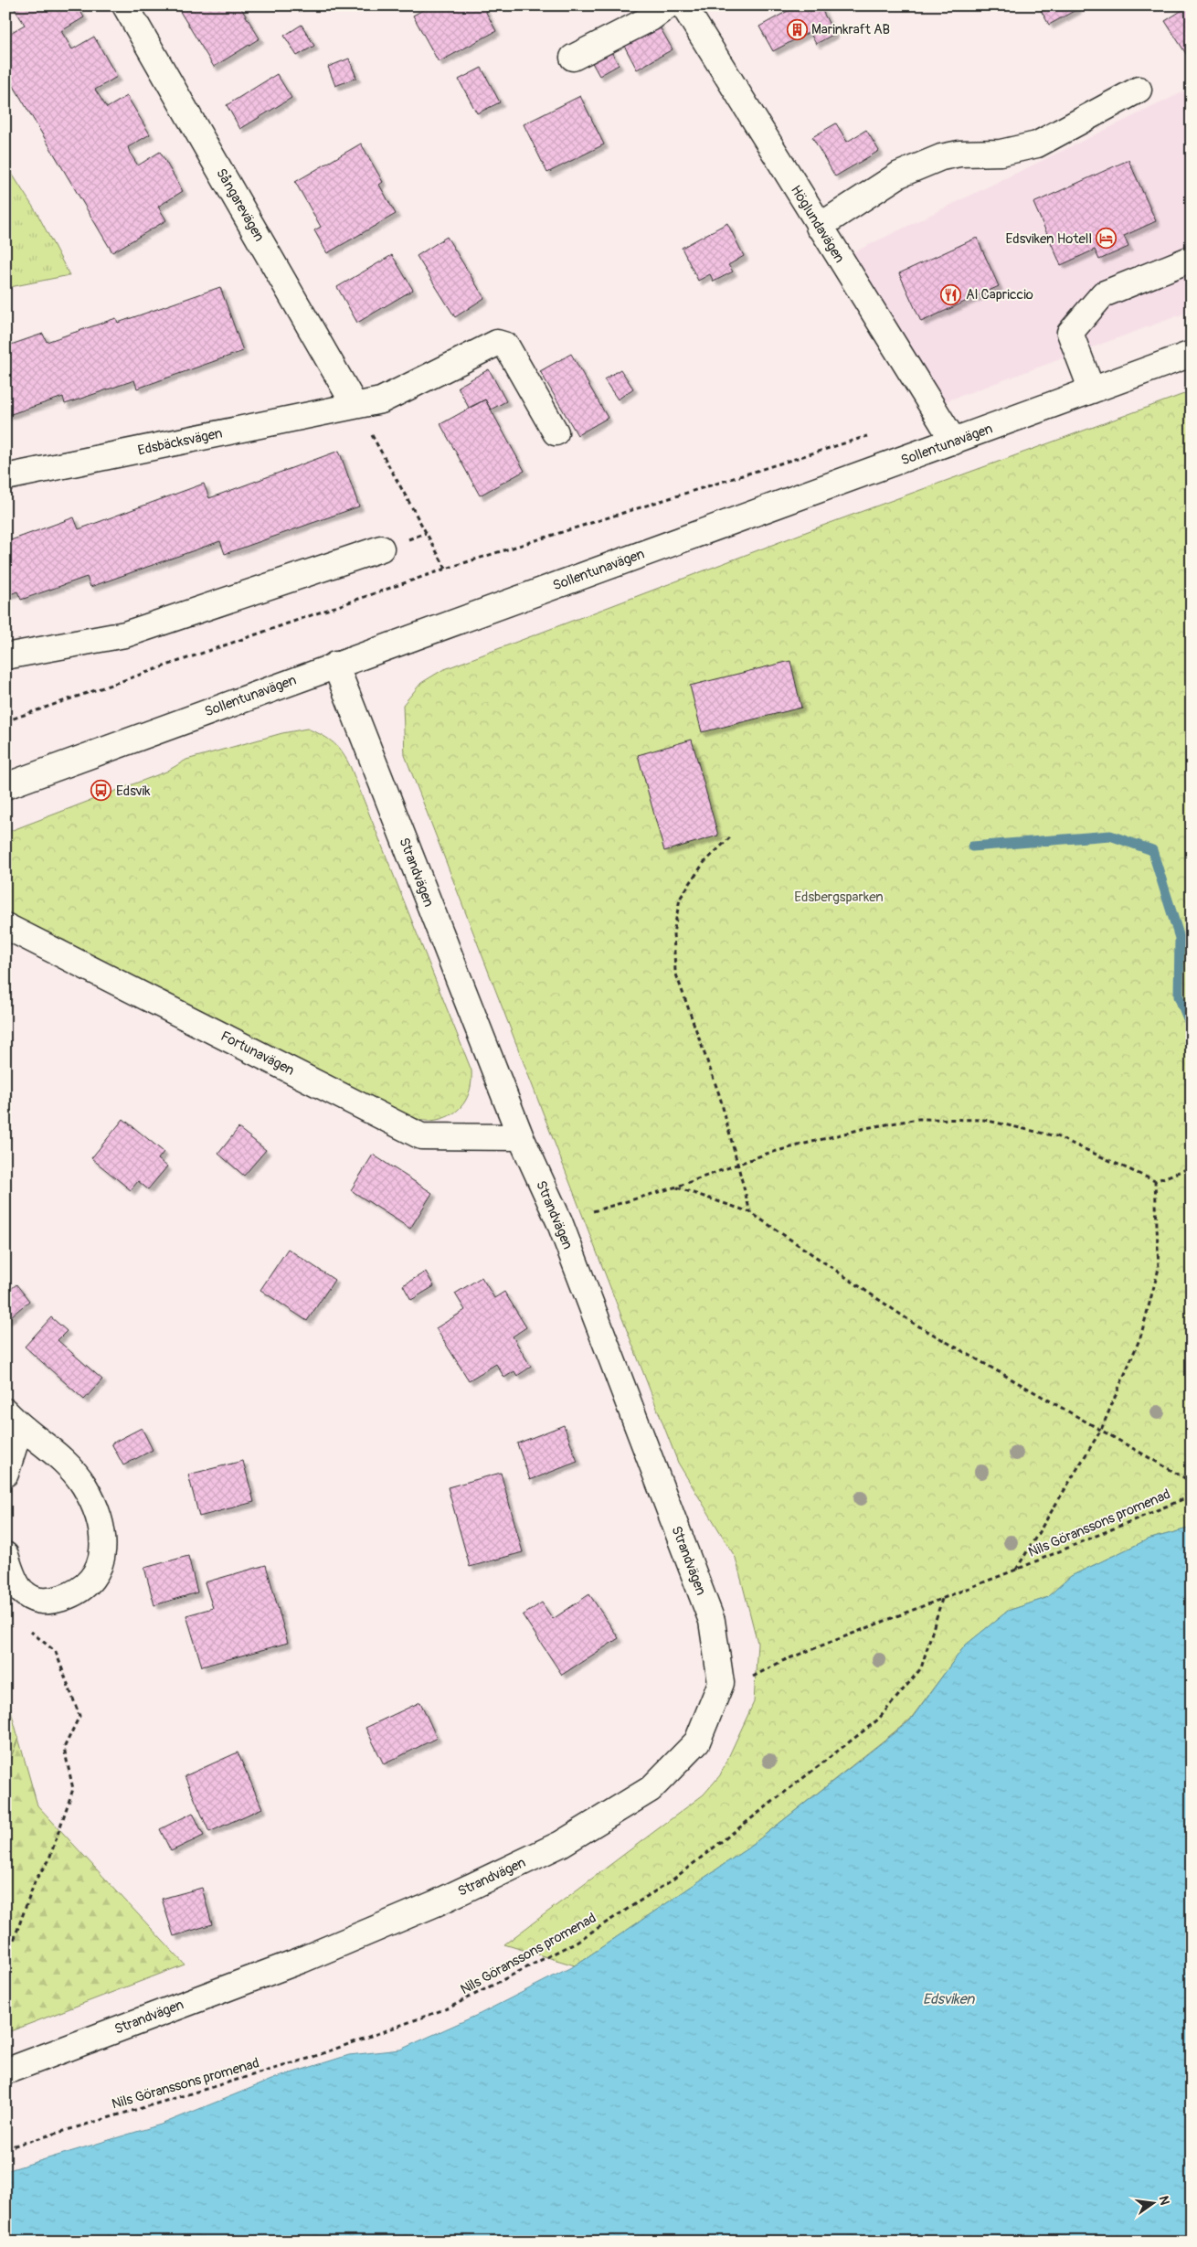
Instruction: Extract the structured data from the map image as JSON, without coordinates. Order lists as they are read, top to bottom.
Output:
{
  "streets": {
    "street": [
      "Sångarevägen",
      "Höglundavägen",
      "Edsbäcksvägen",
      "Sollentunavägen",
      "Strandvägen",
      "Fortunavägen"
    ],
    "path": ["Nils Göranssons promenad"]
  },
  "crossings": [
    ["Sångarevägen", "Edsbäcksvägen"],
    ["Höglundavägen", "Sollentunavägen"],
    ["Sollentunavägen", "Strandvägen"],
    ["Strandvägen", "Fortunavägen"]
  ],
  "water": ["Edsviken"],
  "parks": ["Edsbergsparken"],
  "places": {
    "building": ["Marinkraft AB"],
    "hotel": ["Edsviken Hotell"],
    "restaurant": ["Al Capriccio"],
    "bus stop": ["Edsvik"]
  },
  "north": "right"
}
